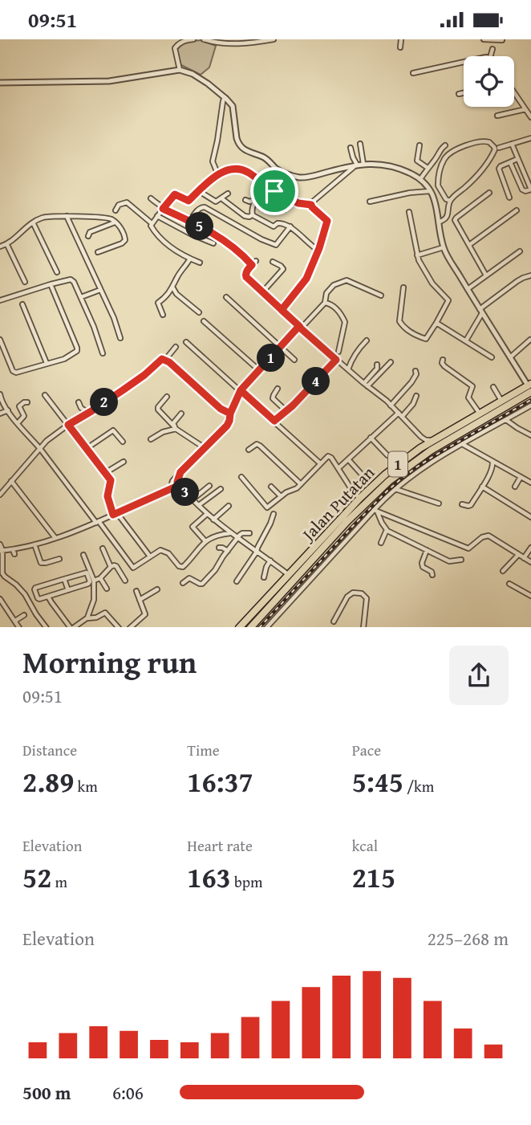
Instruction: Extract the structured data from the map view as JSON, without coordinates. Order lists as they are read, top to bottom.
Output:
{
  "streets": {
    "highway": ["1", "Jalan Putatan"]
  },
  "page": {
    "status": "09:51",
    "pins": [
      "5",
      "1",
      "4",
      "2",
      "3"
    ],
    "heading": ["Morning run", "09:51"],
    "stats": [
      ["Distance", "2.89 km"],
      ["Time", "16:37"],
      ["Pace", "5:45 /km"],
      ["Elevation", "52 m"],
      ["Heart rate", "163 bpm"],
      ["kcal", "215"]
    ],
    "chart": ["Elevation", "225–268 m"],
    "list": [
      {
        "name": "500 m",
        "note": "6:06"
      }
    ]
  }
}
